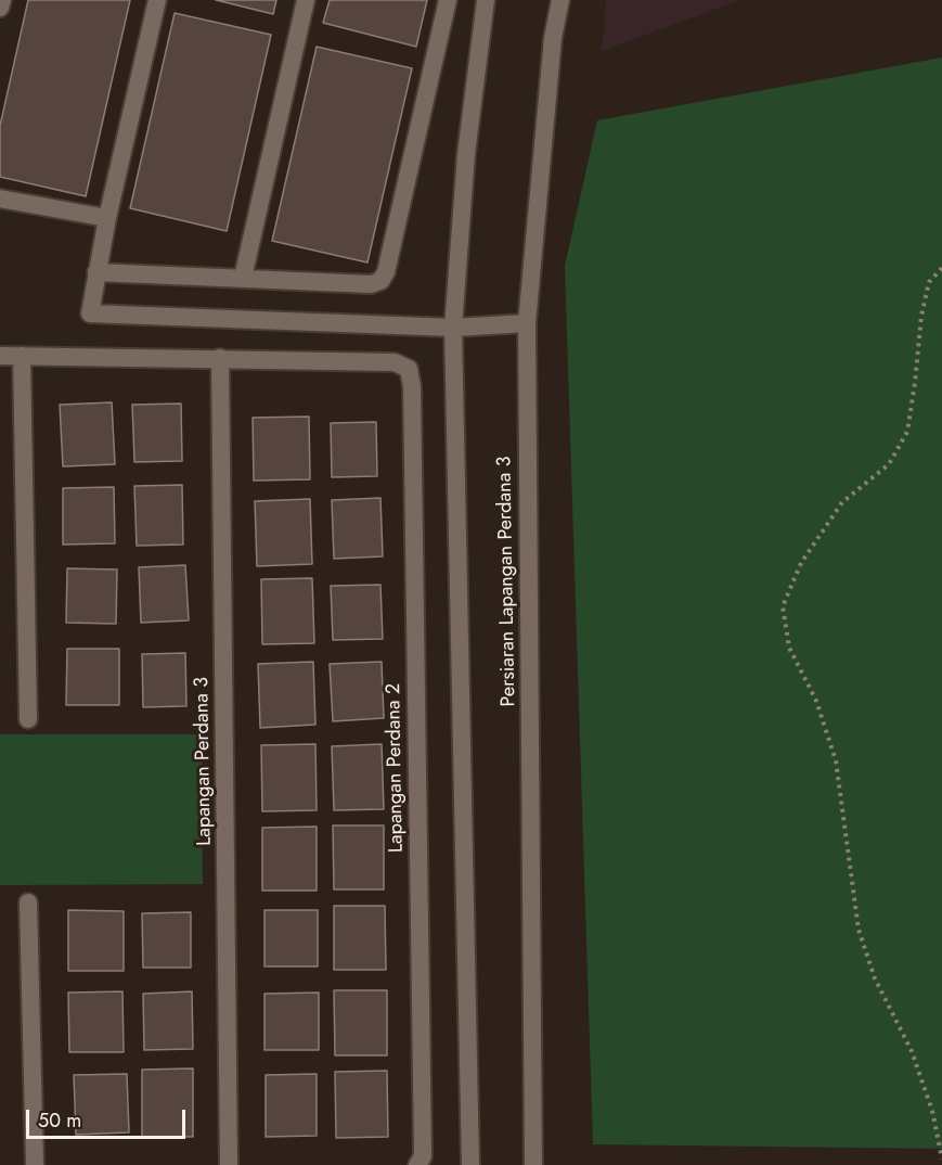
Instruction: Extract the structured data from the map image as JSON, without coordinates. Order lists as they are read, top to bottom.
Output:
{
  "streets": {
    "street": ["Persiaran Lapangan Perdana 3", "Lapangan Perdana 3", "Lapangan Perdana 2"]
  },
  "crossings": [
    ["Lapangan Perdana 3", "Lapangan Perdana 2"]
  ],
  "scale_bar": "50 m"
}
